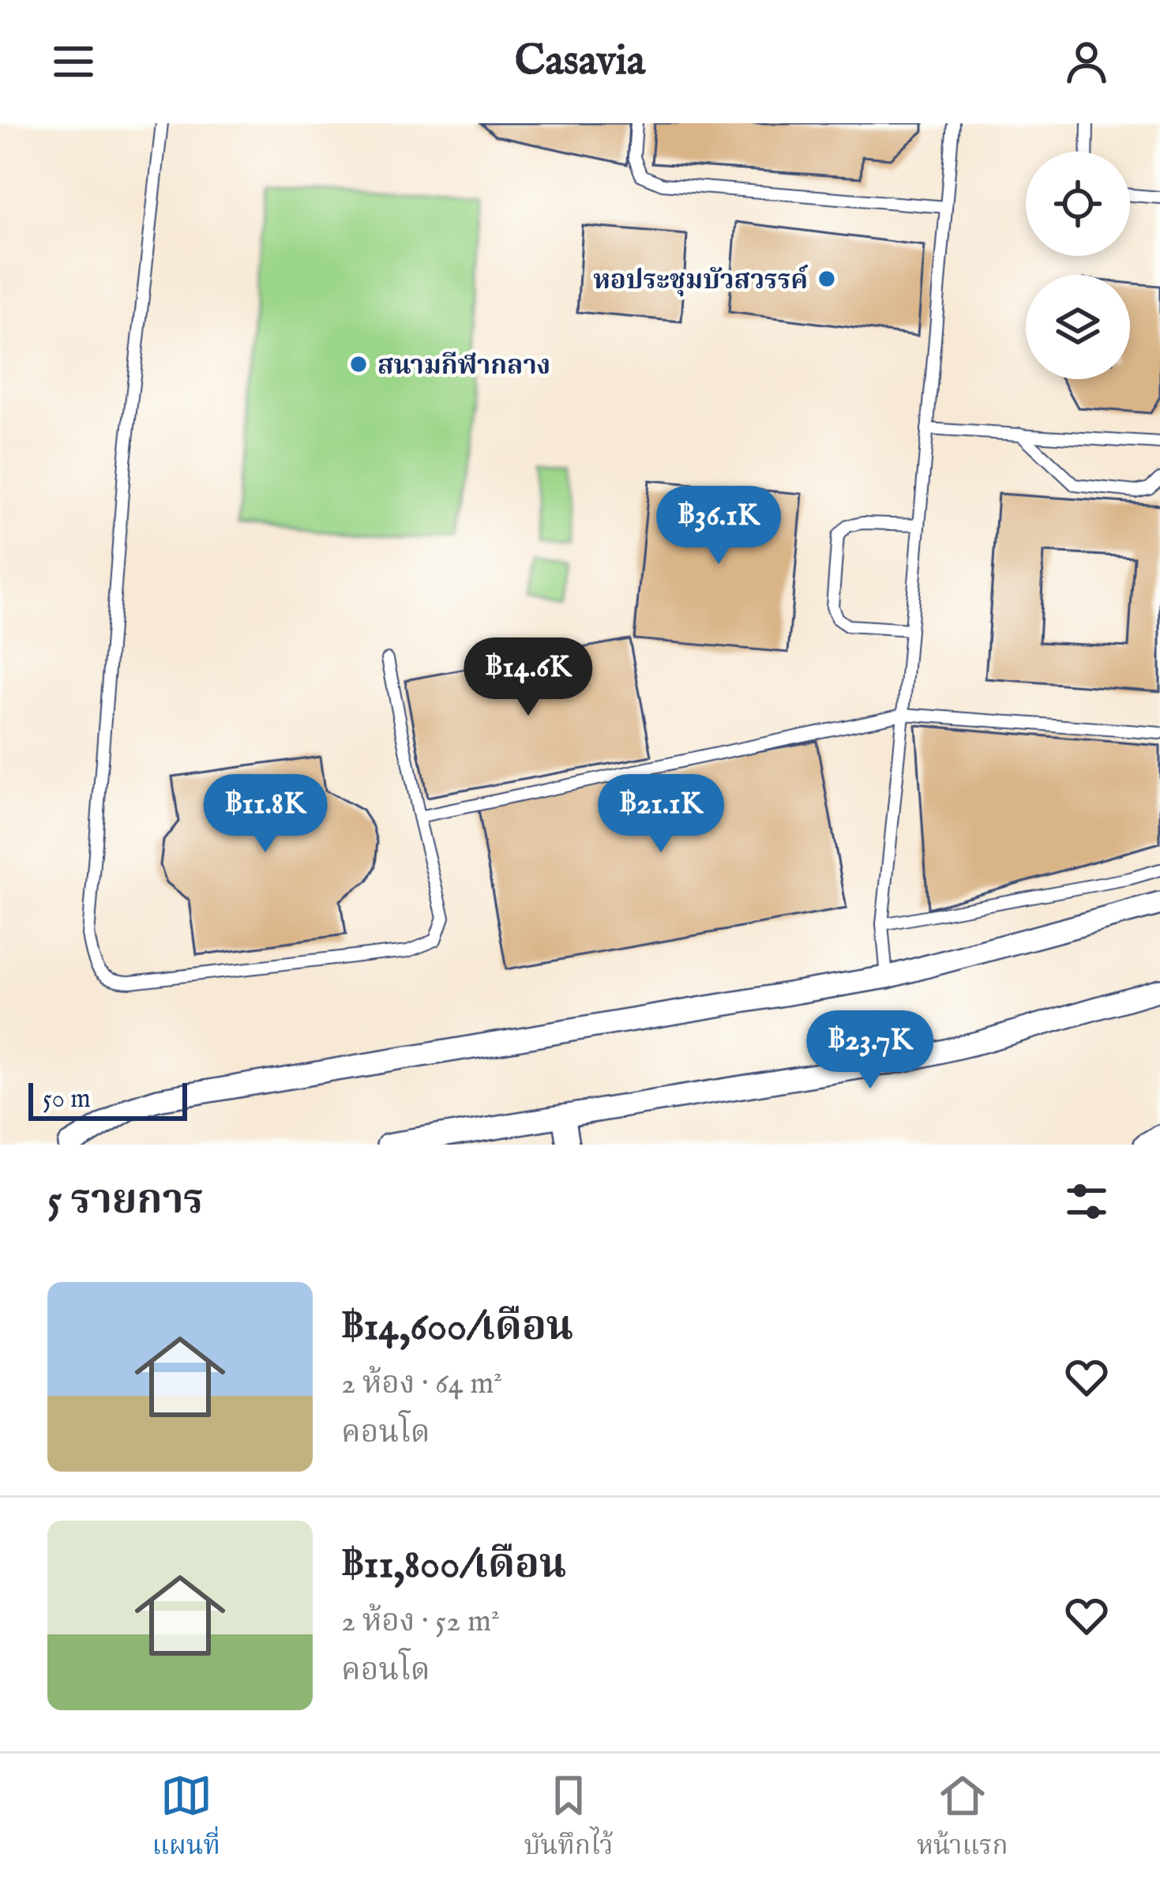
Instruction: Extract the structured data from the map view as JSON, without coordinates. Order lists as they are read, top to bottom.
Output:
{
  "places": ["หอประชุมบัวสวรรค์", "สนามกีฬากลาง"],
  "scale_bar": "50 m",
  "page": {
    "header": "Casavia",
    "price": [
      "฿36.1K",
      "฿14.6K",
      "฿11.8K",
      "฿21.1K",
      "฿23.7K"
    ],
    "scale": "50 m",
    "heading": "5 รายการ",
    "list": [
      {
        "name": "฿14,600/เดือน",
        "note": "2 ห้อง · 64 m² · คอนโด"
      },
      {
        "name": "฿11,800/เดือน",
        "note": "2 ห้อง · 52 m² · คอนโด"
      }
    ],
    "tabs": ["แผนที่", "บันทึกไว้", "หน้าแรก"]
  }
}
